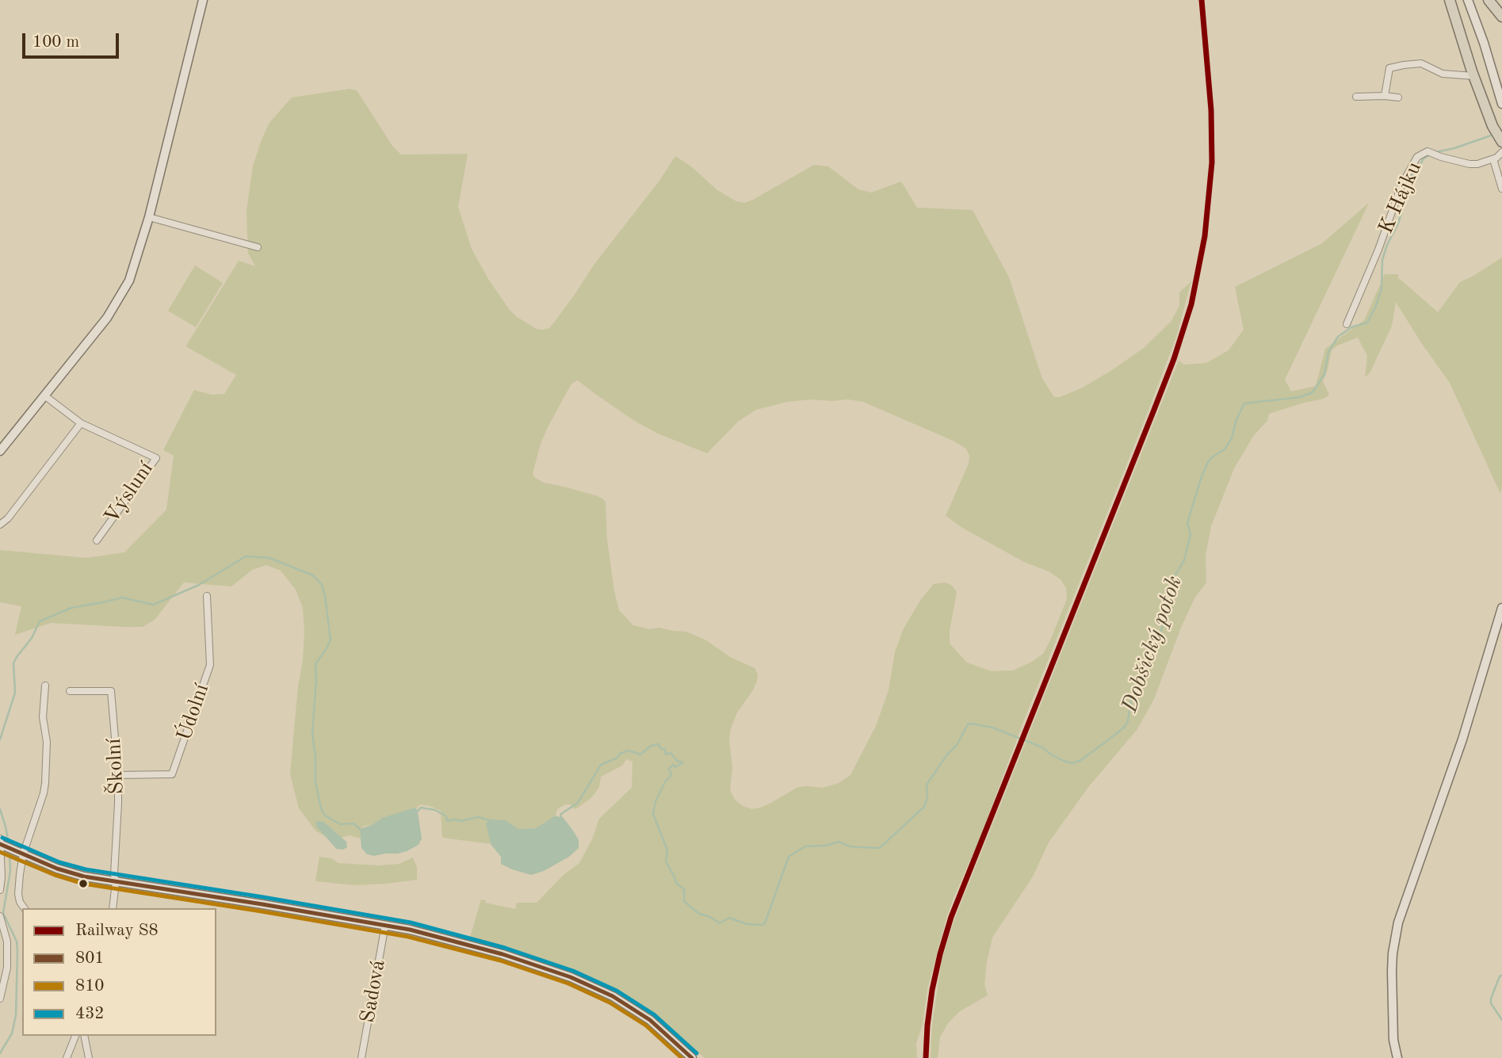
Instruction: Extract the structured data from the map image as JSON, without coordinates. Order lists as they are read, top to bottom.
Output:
{
  "streets": {
    "street": [
      "K Hájku",
      "Výsluní",
      "Údolní",
      "Školní",
      "Sadová"
    ]
  },
  "crossings": [
    ["Údolní", "Školní"]
  ],
  "water": ["Dobšický potok"],
  "lines": [
    "rail line S8",
    "transit line 432",
    "transit line 801",
    "transit line 810"
  ],
  "legend": [
    "Railway S8",
    "801",
    "810",
    "432"
  ],
  "scale_bar": "100 m"
}
